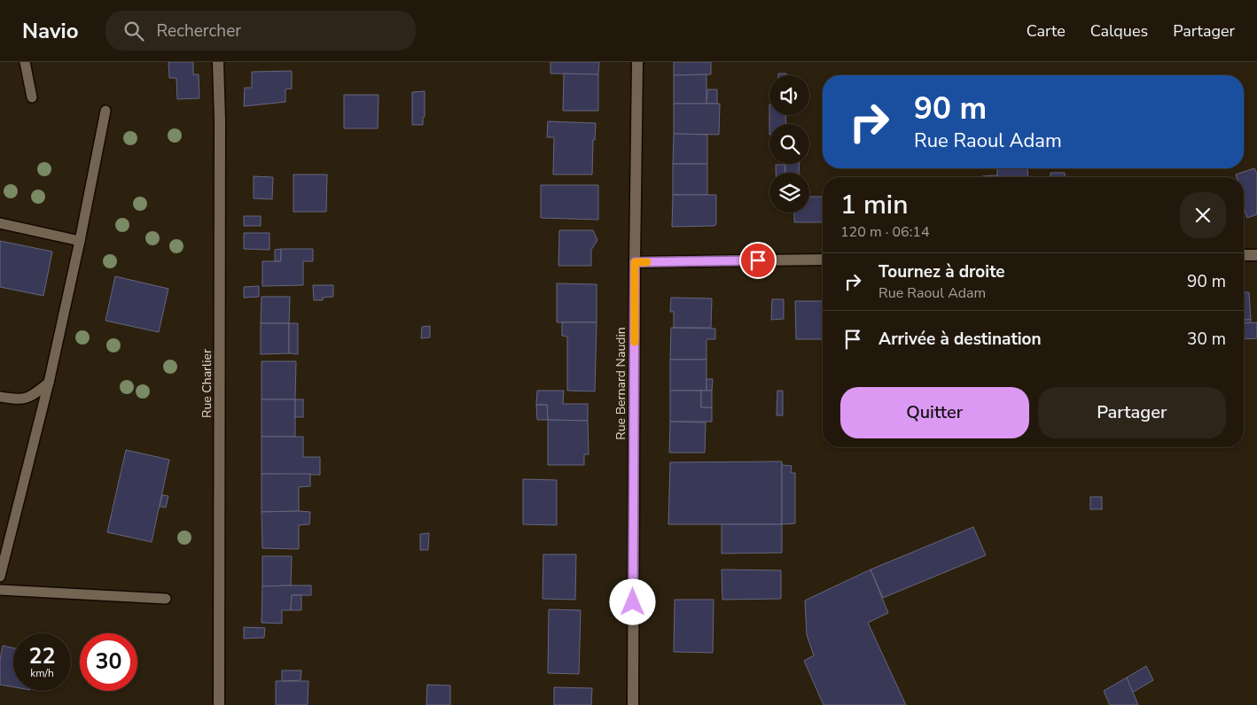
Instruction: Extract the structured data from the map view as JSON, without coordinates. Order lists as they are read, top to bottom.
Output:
{
  "streets": {
    "street": ["Rue Charlier", "Rue Bernard Naudin"]
  },
  "page": {
    "header": "Navio",
    "search": "Rechercher",
    "nav": ["Carte", "Calques", "Partager"],
    "turn": ["90 m", "Rue Raoul Adam"],
    "heading": ["1 min", "120 m · 06:14"],
    "list": [
      {
        "name": "Tournez à droite",
        "note": "Rue Raoul Adam",
        "value": "90 m"
      },
      {
        "name": "Arrivée à destination",
        "value": "30 m"
      }
    ],
    "buttons": ["Quitter", "Partager"],
    "speed": "22 km/h",
    "limit": "30"
  }
}
